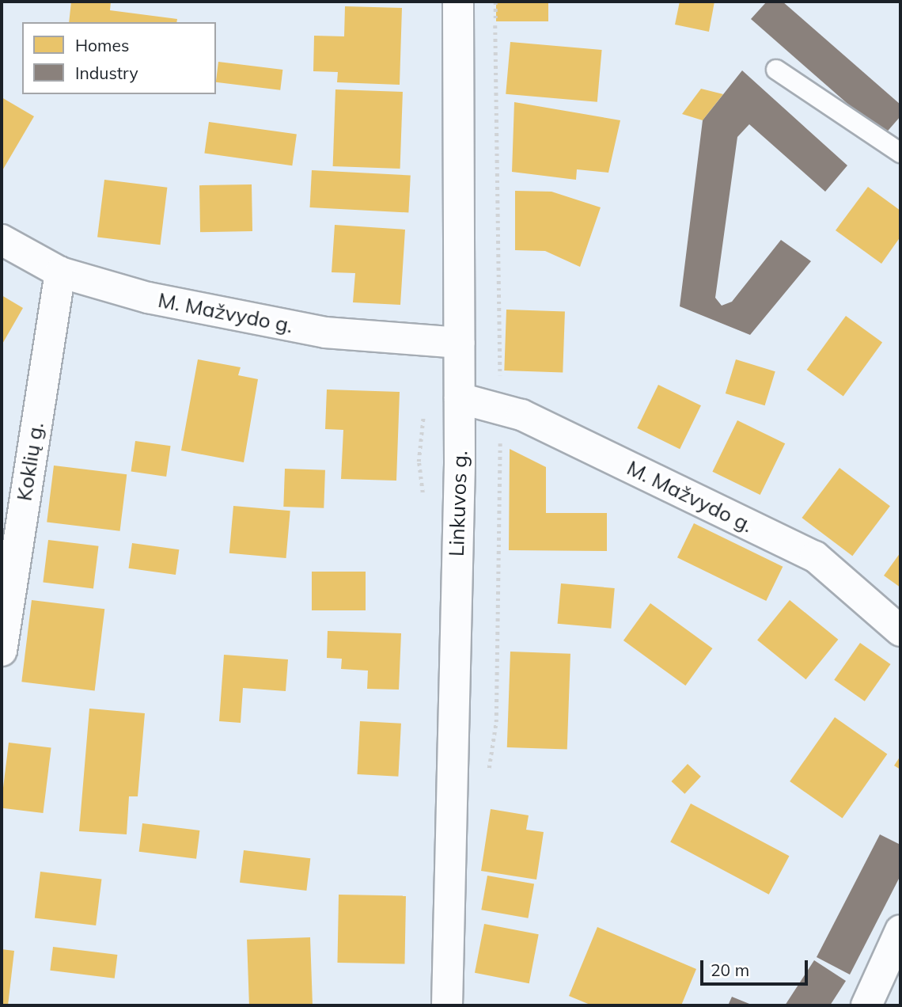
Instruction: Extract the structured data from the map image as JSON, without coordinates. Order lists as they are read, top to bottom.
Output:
{
  "streets": {
    "street": ["M. Mažvydo g.", "Koklių g.", "Linkuvos g."]
  },
  "crossings": [
    ["M. Mažvydo g.", "Koklių g."],
    ["M. Mažvydo g.", "Linkuvos g."]
  ],
  "legend": ["Homes", "Industry"],
  "scale_bar": "20 m"
}
